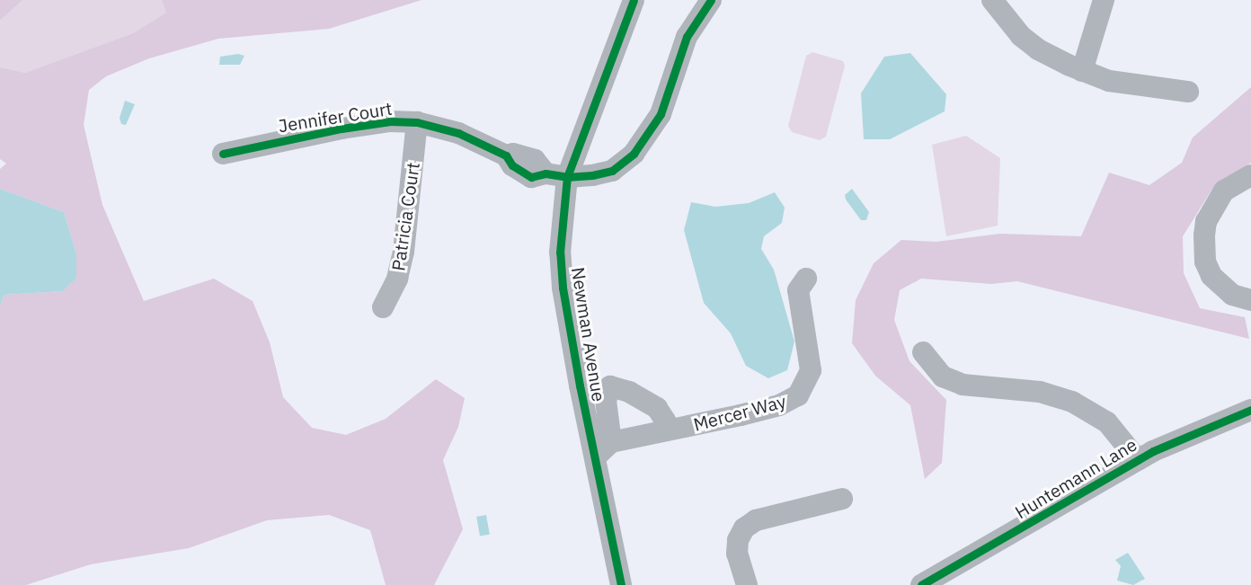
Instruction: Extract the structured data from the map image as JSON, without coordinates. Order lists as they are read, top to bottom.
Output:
{
  "streets": {
    "street": [
      "Jennifer Court",
      "Patricia Court",
      "Newman Avenue",
      "Mercer Way",
      "Huntemann Lane"
    ]
  },
  "crossings": [
    ["Jennifer Court", "Patricia Court"],
    ["Jennifer Court", "Newman Avenue"]
  ]
}
